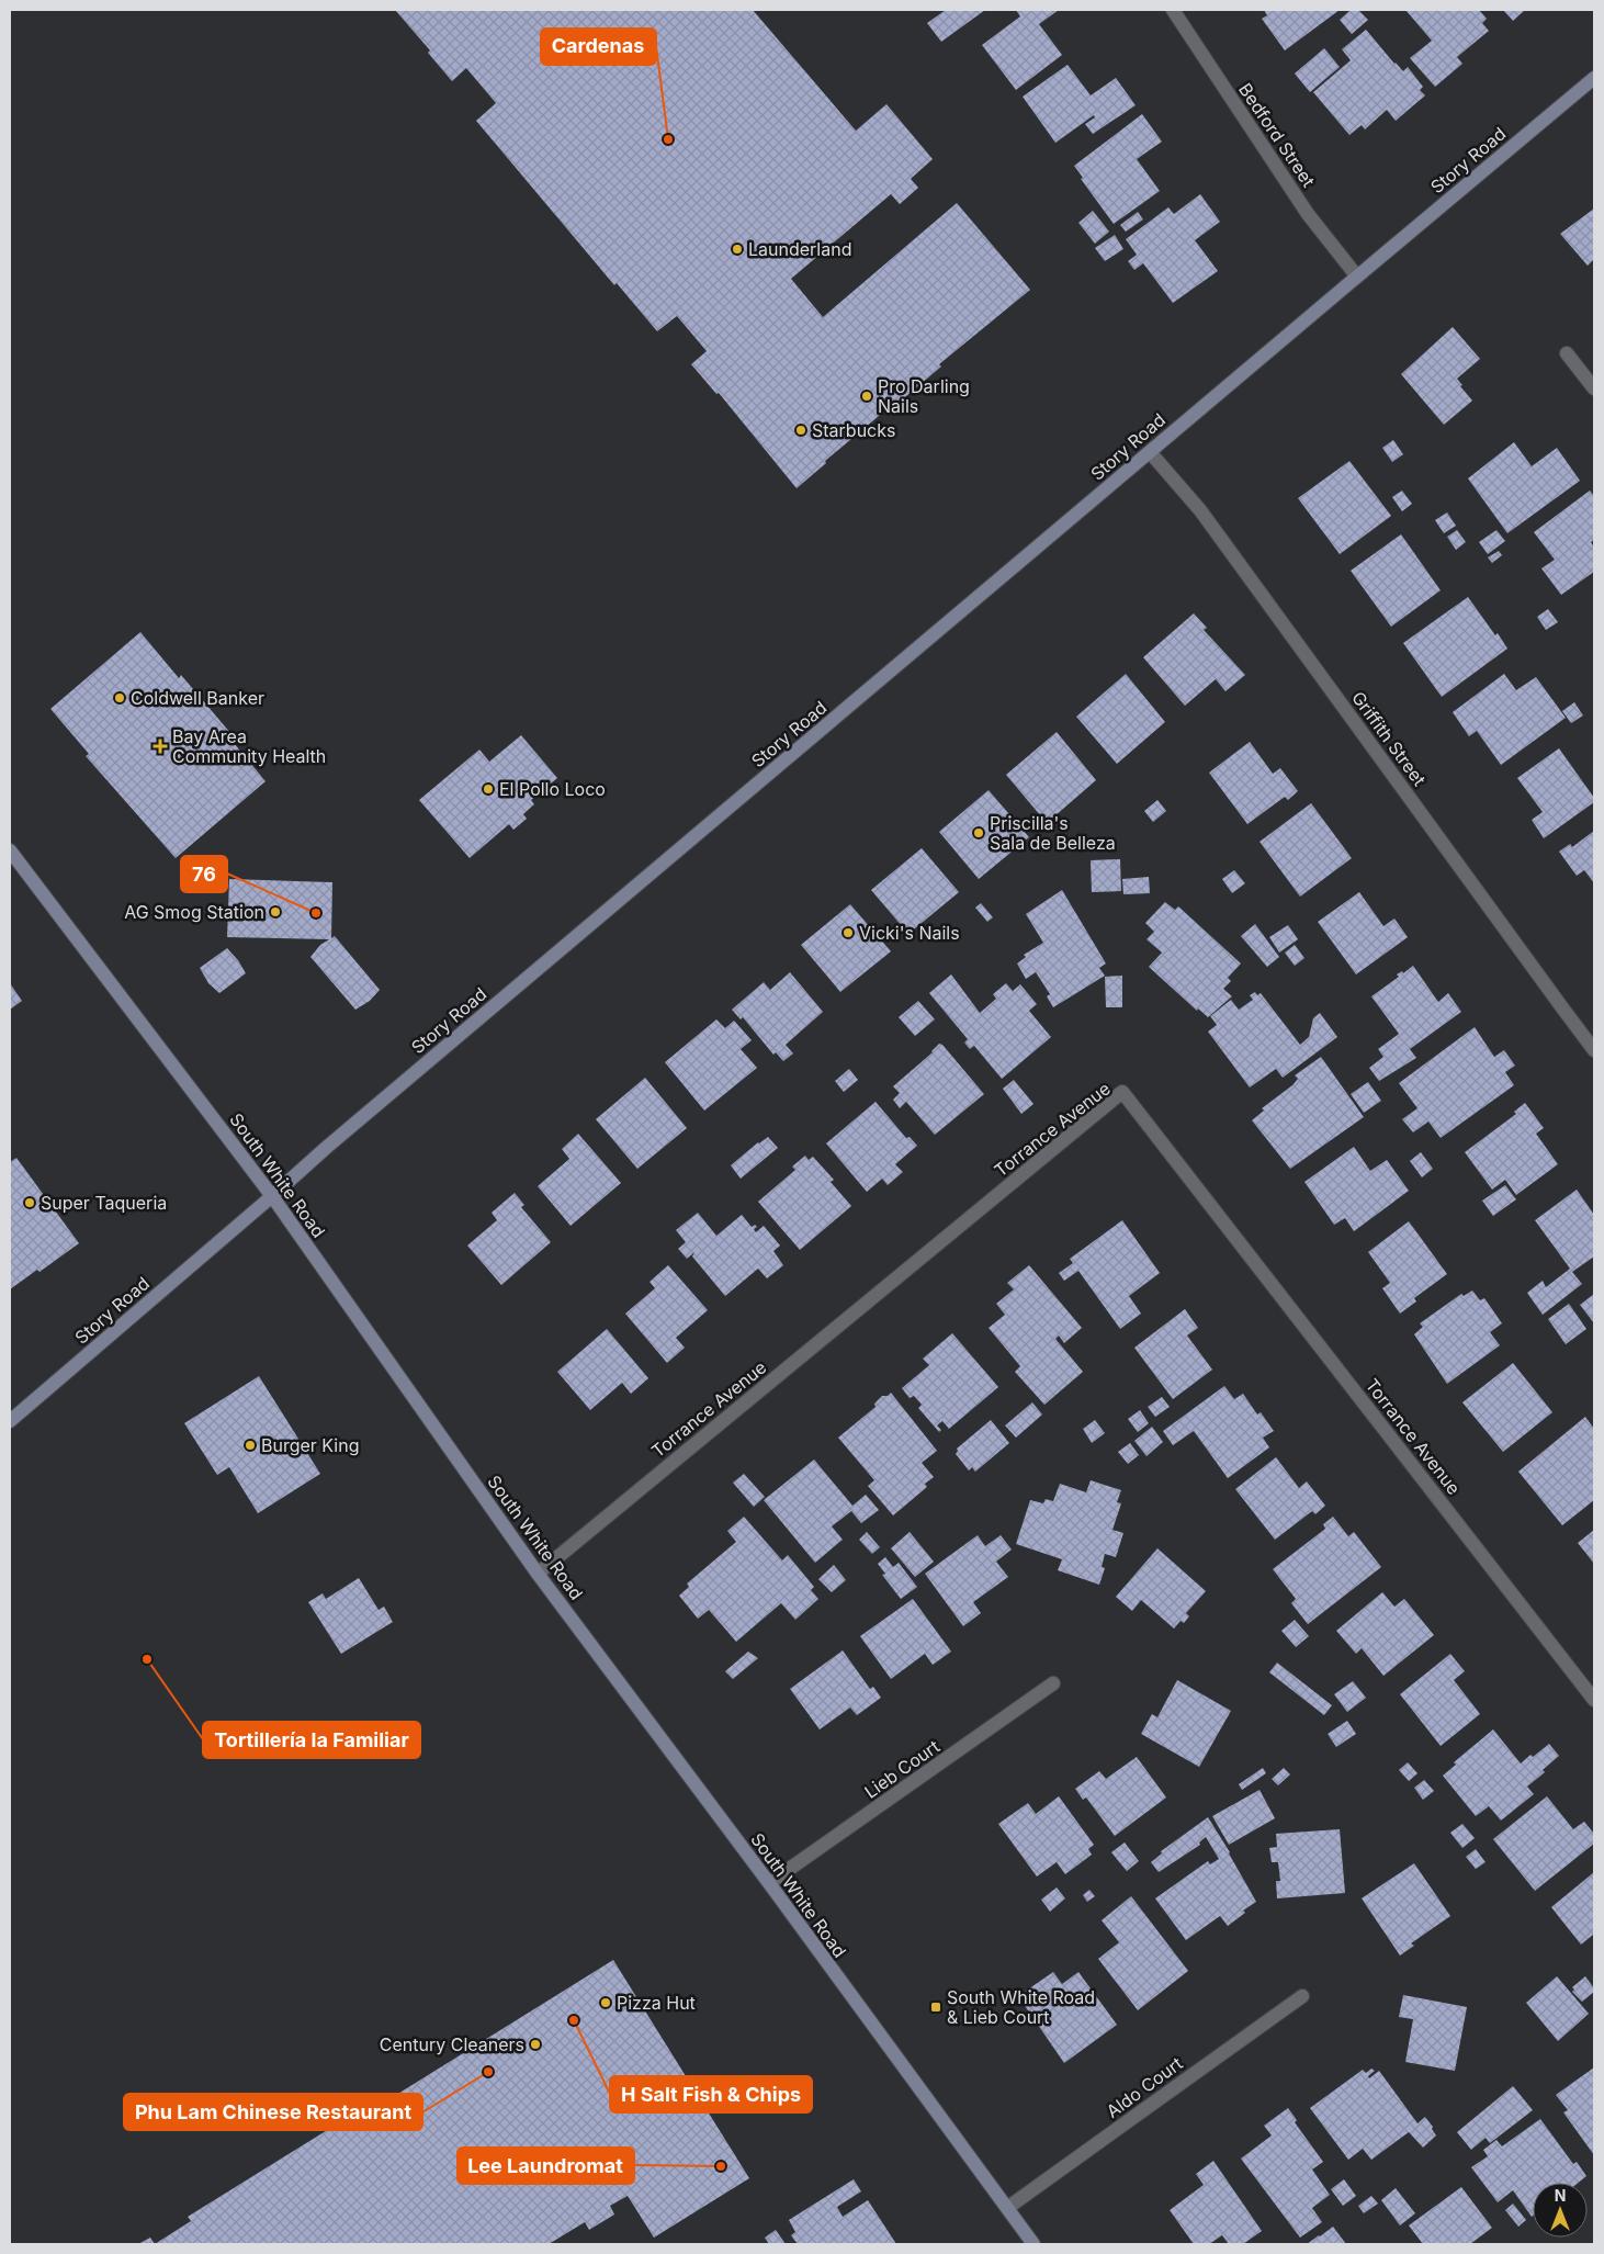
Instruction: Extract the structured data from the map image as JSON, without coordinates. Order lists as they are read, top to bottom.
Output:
{
  "streets": {
    "main road": ["Story Road", "South White Road"],
    "street": [
      "Bedford Street",
      "Griffith Street",
      "Torrance Avenue",
      "Lieb Court",
      "Aldo Court"
    ]
  },
  "crossings": [
    ["Bedford Street", "Story Road"],
    ["Story Road", "Griffith Street"],
    ["Story Road", "South White Road"],
    ["Torrance Avenue", "South White Road"],
    ["South White Road", "Lieb Court"],
    ["South White Road", "Aldo Court"]
  ],
  "places": {
    "other": [
      "Cardenas",
      "Launderland",
      "Pro Darling Nails",
      "Starbucks",
      "Coldwell Banker",
      "El Pollo Loco",
      "Priscilla's Sala de Belleza",
      "AG Smog Station",
      "76",
      "Vicki's Nails",
      "Super Taqueria",
      "Burger King",
      "Tortillería la Familiar",
      "Pizza Hut",
      "H Salt Fish & Chips",
      "Century Cleaners",
      "Phu Lam Chinese Restaurant",
      "Lee Laundromat"
    ],
    "health": ["Bay Area Community Health"],
    "transit": ["South White Road & Lieb Court"]
  },
  "north": "top"
}
